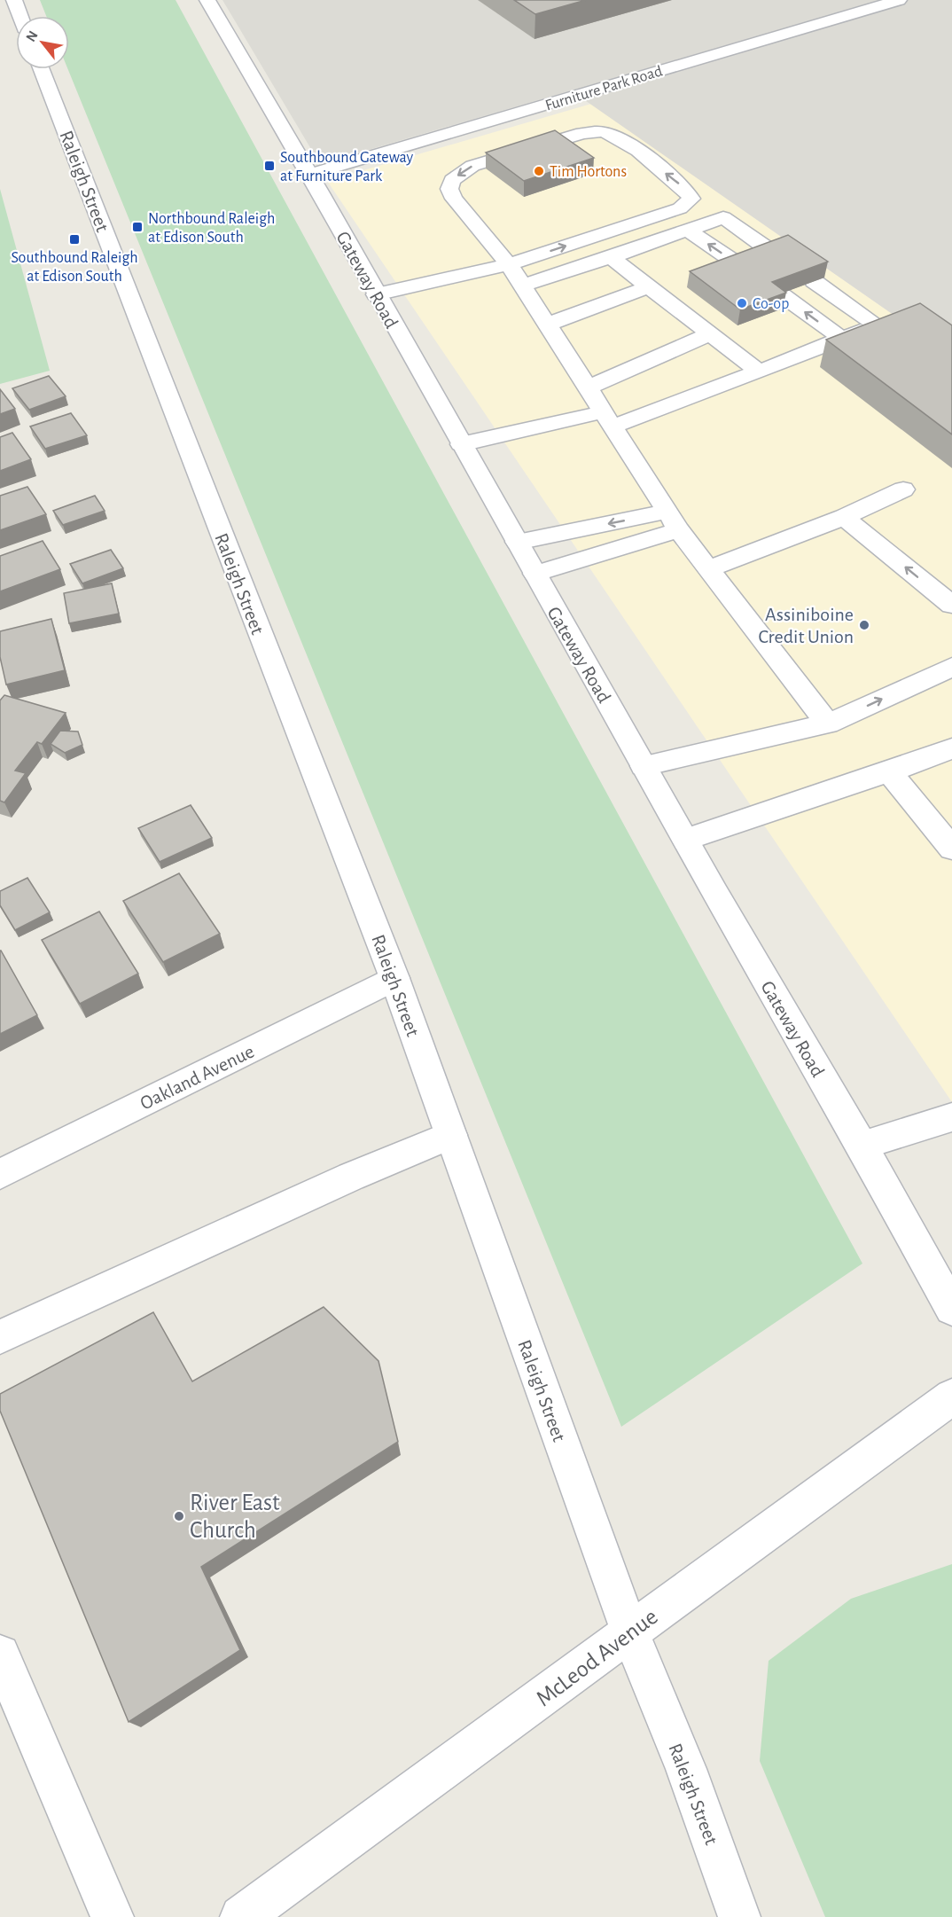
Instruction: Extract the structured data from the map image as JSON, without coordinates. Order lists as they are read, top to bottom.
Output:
{
  "streets": {
    "street": [
      "Furniture Park Road",
      "Raleigh Street",
      "Gateway Road",
      "Oakland Avenue",
      "McLeod Avenue"
    ]
  },
  "crossings": [
    ["Furniture Park Road", "Gateway Road"],
    ["Raleigh Street", "Oakland Avenue"],
    ["Raleigh Street", "McLeod Avenue"]
  ],
  "places": {
    "transit": ["Southbound Gateway at Furniture Park", "Northbound Raleigh at Edison South", "Southbound Raleigh at Edison South"],
    "other": [
      "Tim Hortons",
      "Co-op",
      "Assiniboine Credit Union",
      "River East Church"
    ]
  },
  "north": "top left"
}
